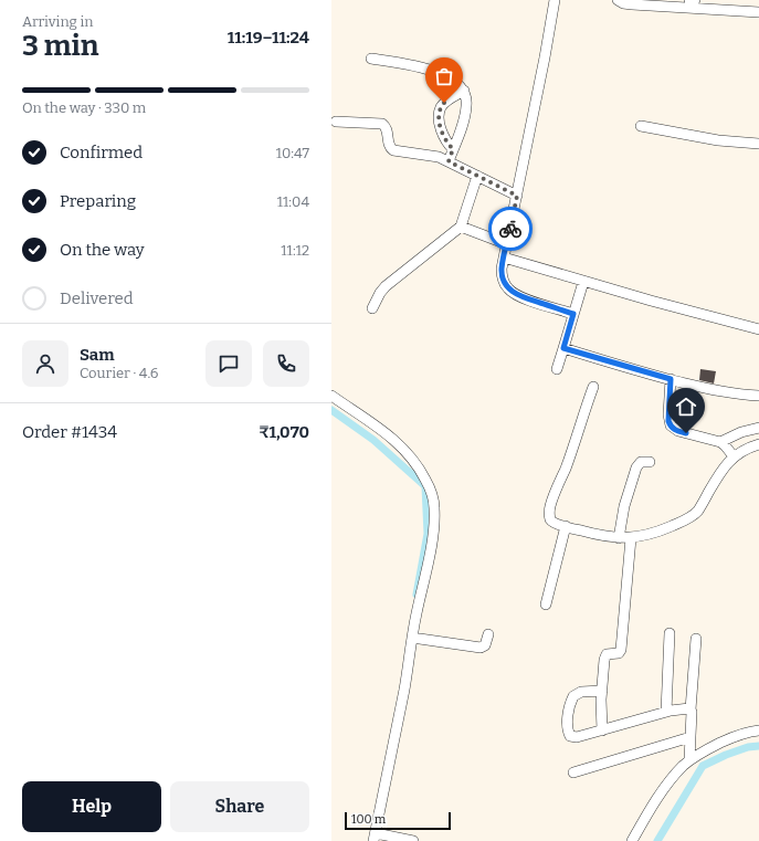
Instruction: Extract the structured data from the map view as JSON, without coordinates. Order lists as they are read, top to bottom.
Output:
{
  "scale_bar": "100 m",
  "page": {
    "heading": ["3 min", "Arriving in", "11:19–11:24"],
    "panel": [
      "Sam",
      "Courier · 4.6",
      "Order #1434",
      "₹1,070"
    ],
    "bar": "On the way · 330 m",
    "list": [
      ["Confirmed", "10:47"],
      ["Preparing", "11:04"],
      ["On the way", "11:12"],
      "Delivered"
    ],
    "buttons": ["Help", "Share"],
    "scale": "100 m"
  }
}
